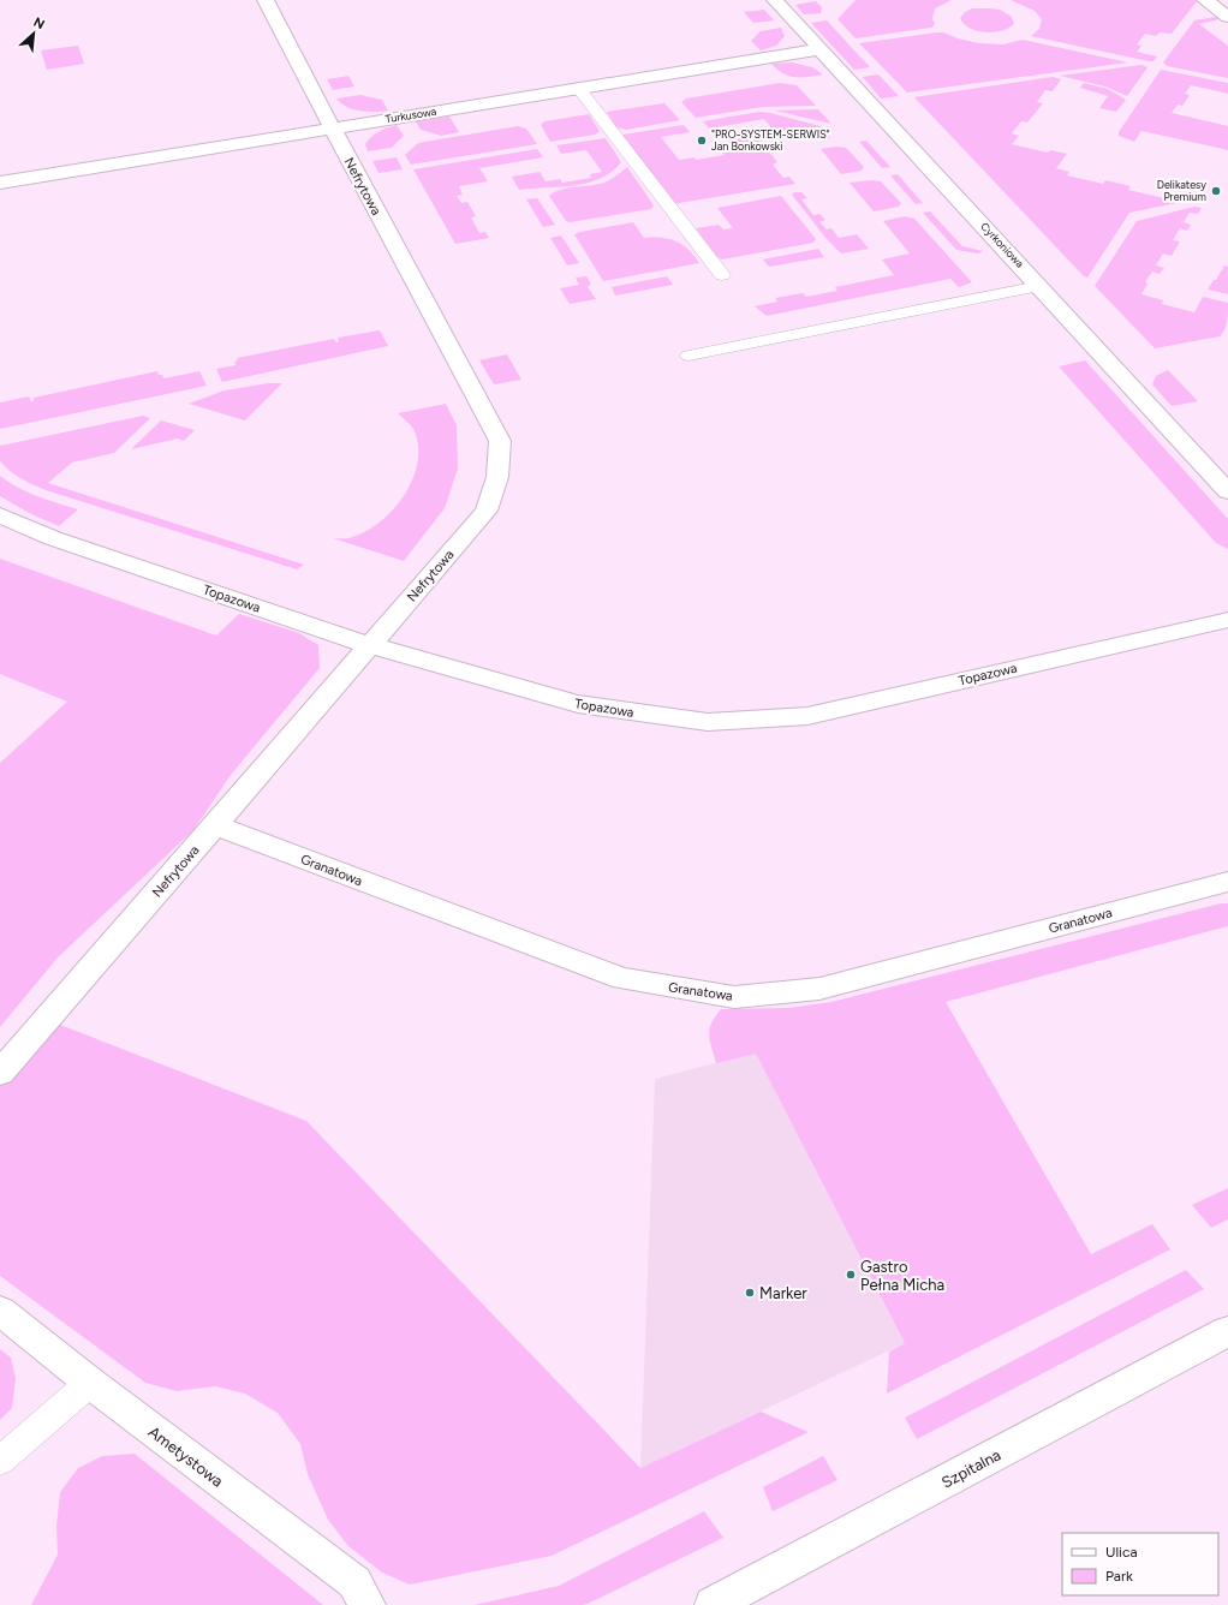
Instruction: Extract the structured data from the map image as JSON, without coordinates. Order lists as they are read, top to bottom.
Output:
{
  "streets": {
    "street": [
      "Turkusowa",
      "Nefrytowa",
      "Cyrkoniowa",
      "Topazowa",
      "Granatowa",
      "Ametystowa",
      "Szpitalna"
    ]
  },
  "crossings": [
    ["Turkusowa", "Nefrytowa"],
    ["Turkusowa", "Cyrkoniowa"],
    ["Nefrytowa", "Topazowa"],
    ["Nefrytowa", "Granatowa"]
  ],
  "places": [
    "\"PRO-SYSTEM-SERWIS\" Jan Bonkowski",
    "Delikatesy Premium",
    "Gastro Pełna Micha",
    "Marker"
  ],
  "legend": ["Ulica", "Park"],
  "north": "top right"
}
